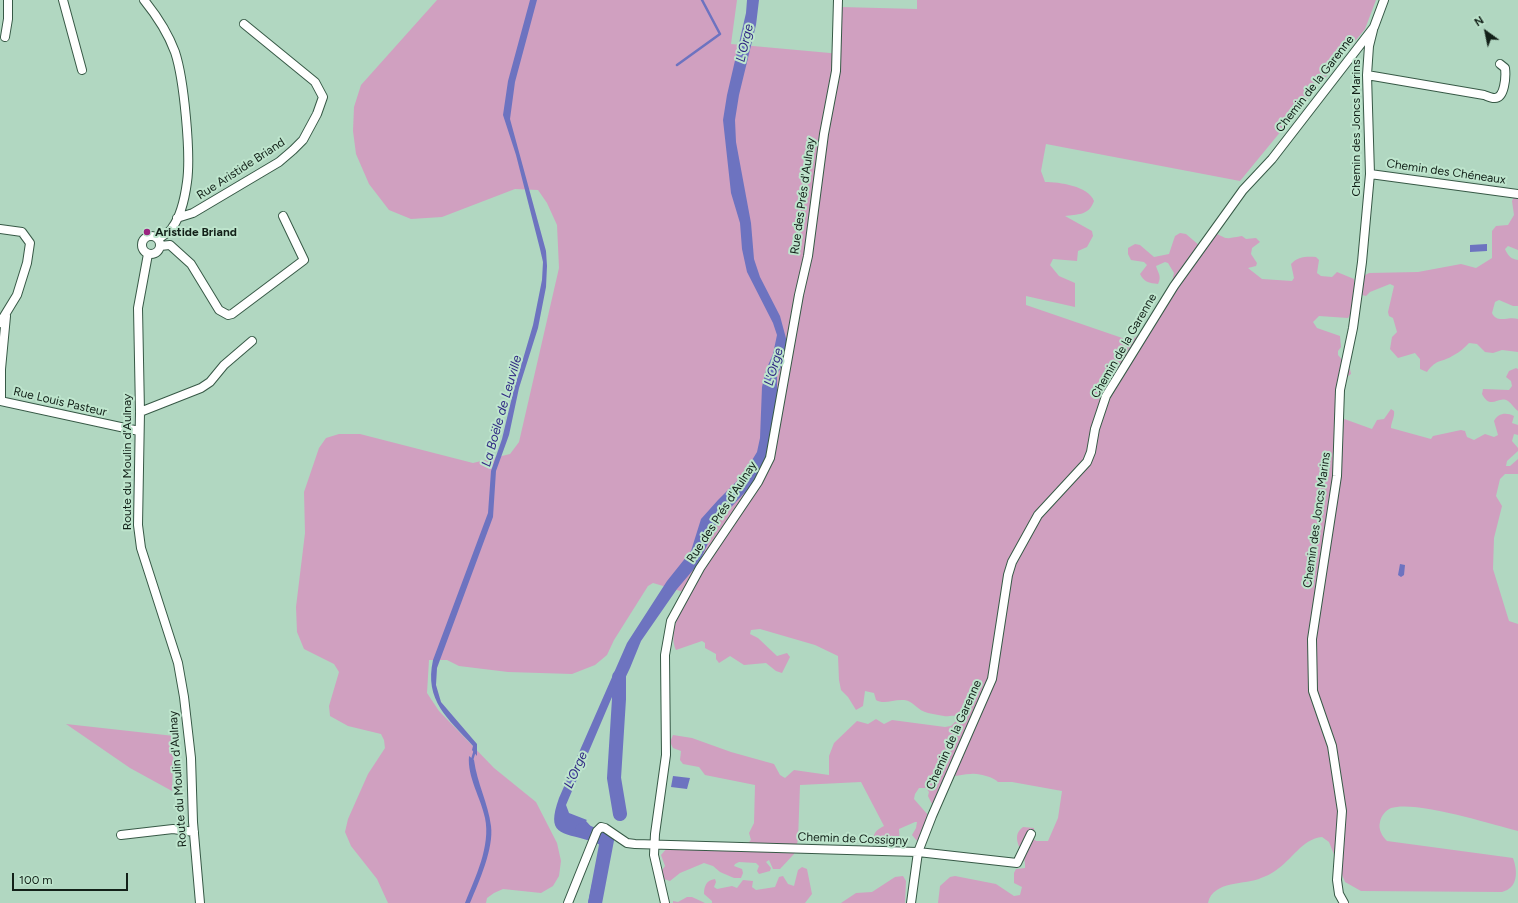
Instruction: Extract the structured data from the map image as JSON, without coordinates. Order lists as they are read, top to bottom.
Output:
{
  "streets": {
    "street": [
      "Chemin de la Garenne",
      "Chemin des Joncs Marins",
      "Rue Aristide Briand",
      "Chemin des Chéneaux",
      "Rue des Prés d'Aulnay",
      "Rue Louis Pasteur",
      "Route du Moulin d'Aulnay",
      "Chemin de Cossigny"
    ]
  },
  "crossings": [
    ["Chemin de la Garenne", "Chemin des Joncs Marins"],
    ["Chemin de la Garenne", "Chemin de Cossigny"],
    ["Chemin des Joncs Marins", "Chemin des Chéneaux"],
    ["Rue Aristide Briand", "Route du Moulin d'Aulnay"],
    ["Rue des Prés d'Aulnay", "Chemin de Cossigny"],
    ["Rue Louis Pasteur", "Route du Moulin d'Aulnay"]
  ],
  "water": ["L'Orge", "La Boële de Leuville"],
  "places": ["Aristide Briand"],
  "scale_bar": "100 m",
  "north": "top left"
}
